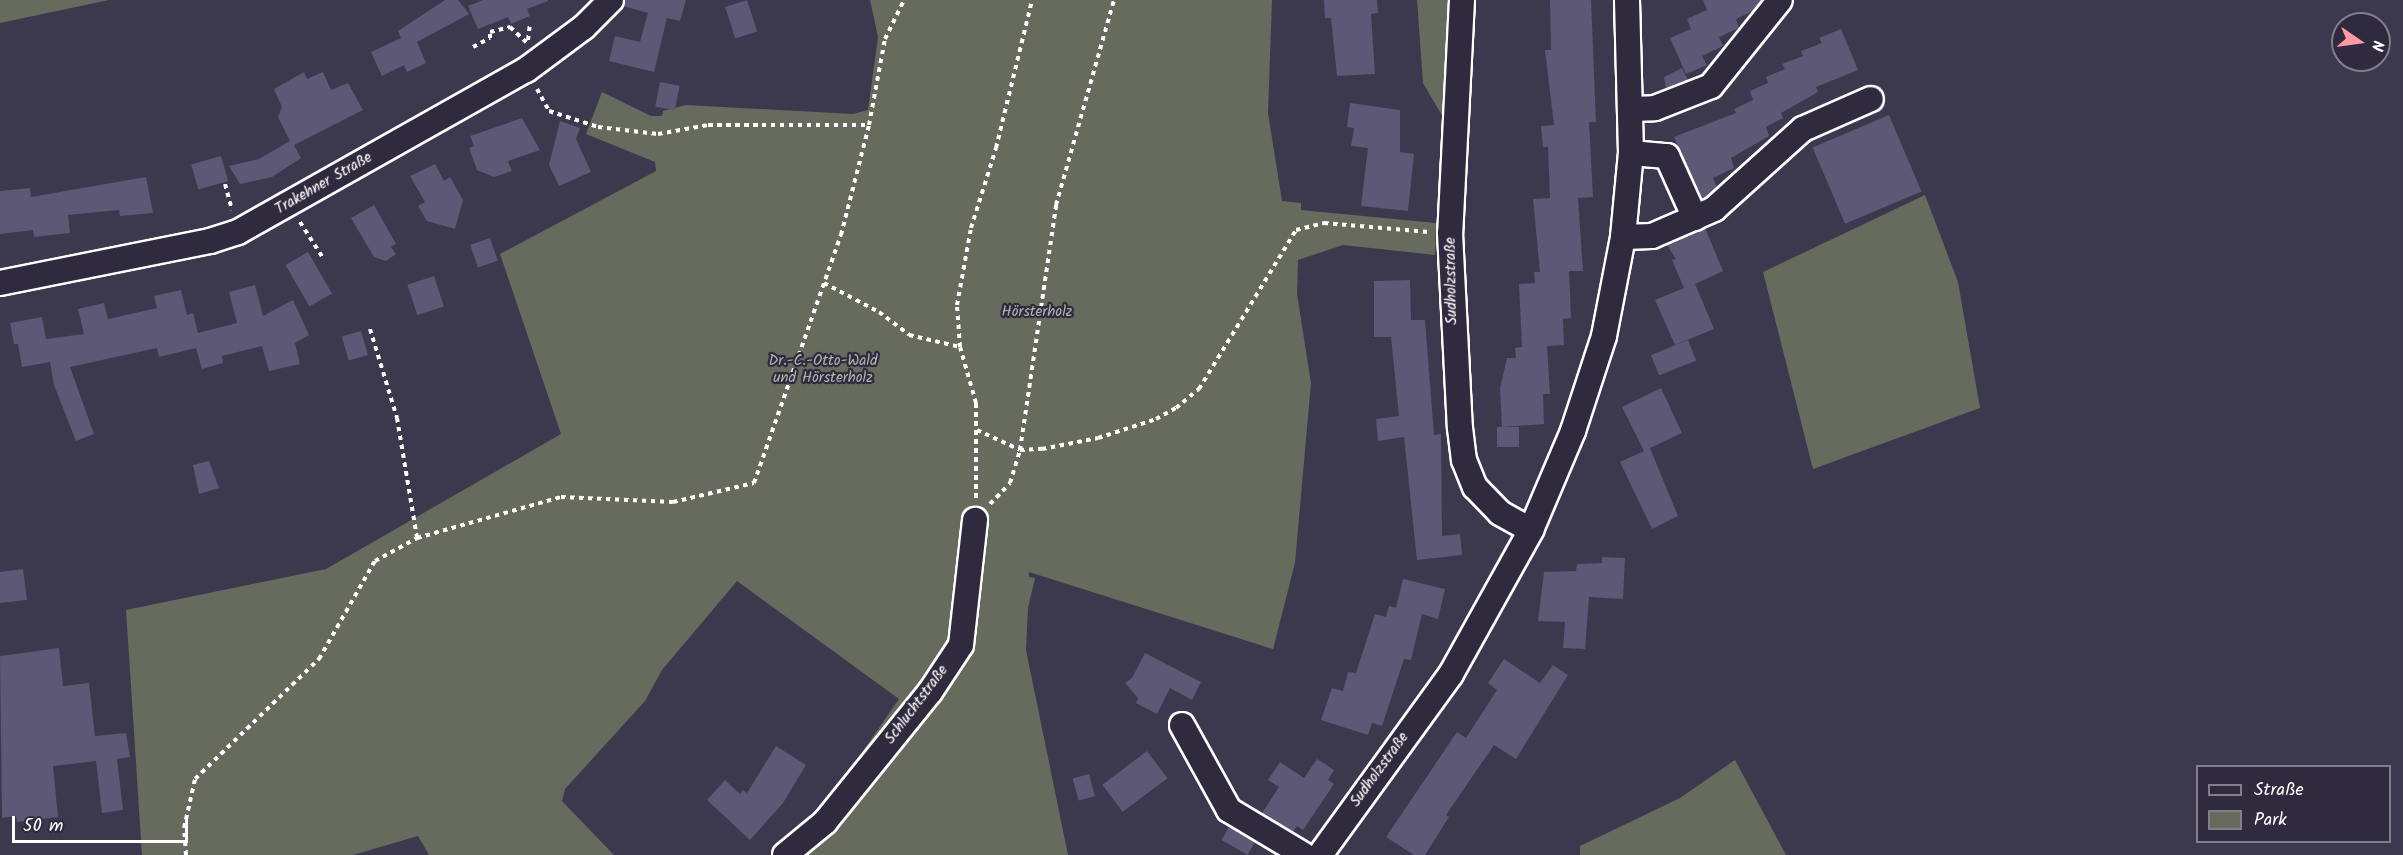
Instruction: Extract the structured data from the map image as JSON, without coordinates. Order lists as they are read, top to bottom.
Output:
{
  "streets": {
    "street": ["Trakehner Straße", "Sudholzstraße", "Schluchtstraße"]
  },
  "parks": ["Hörsterholz", "Dr.-C.-Otto-Wald und Hörsterholz"],
  "legend": ["Straße", "Park"],
  "scale_bar": "50 m",
  "north": "right"
}
